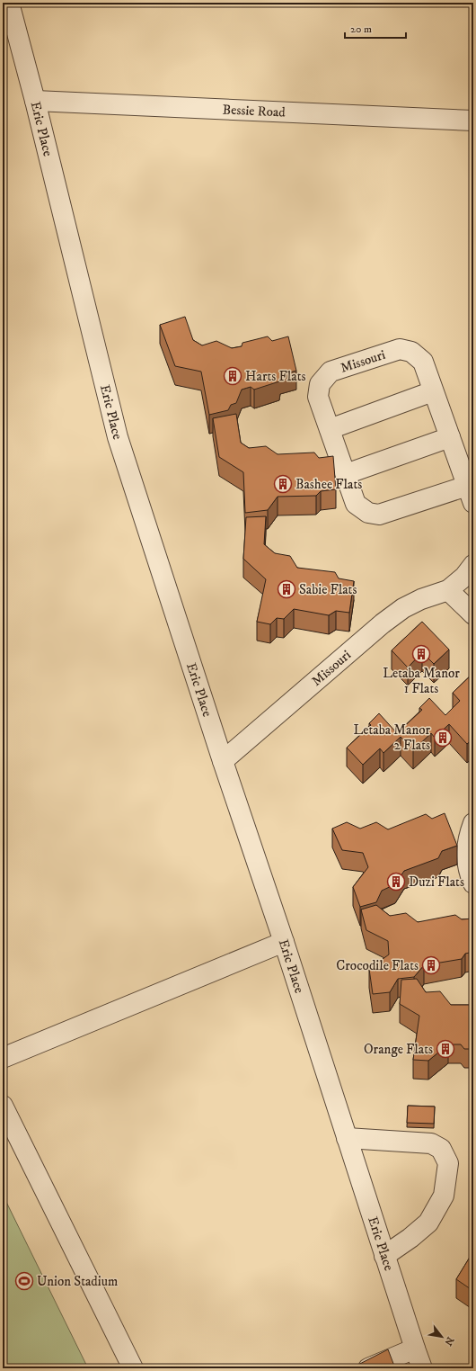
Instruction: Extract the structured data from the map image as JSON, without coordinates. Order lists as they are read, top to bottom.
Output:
{
  "streets": {
    "street": ["Bessie Road", "Eric Place", "Missouri"]
  },
  "crossings": [
    ["Bessie Road", "Eric Place"],
    ["Eric Place", "Missouri"]
  ],
  "places": {
    "building": [
      "Harts Flats",
      "Bashee Flats",
      "Sabie Flats",
      "Letaba Manor 1 Flats",
      "Letaba Manor 2 Flats",
      "Duzi Flats",
      "Crocodile Flats",
      "Orange Flats"
    ],
    "sports": ["Union Stadium"]
  },
  "scale_bar": "20 m",
  "north": "bottom right"
}
